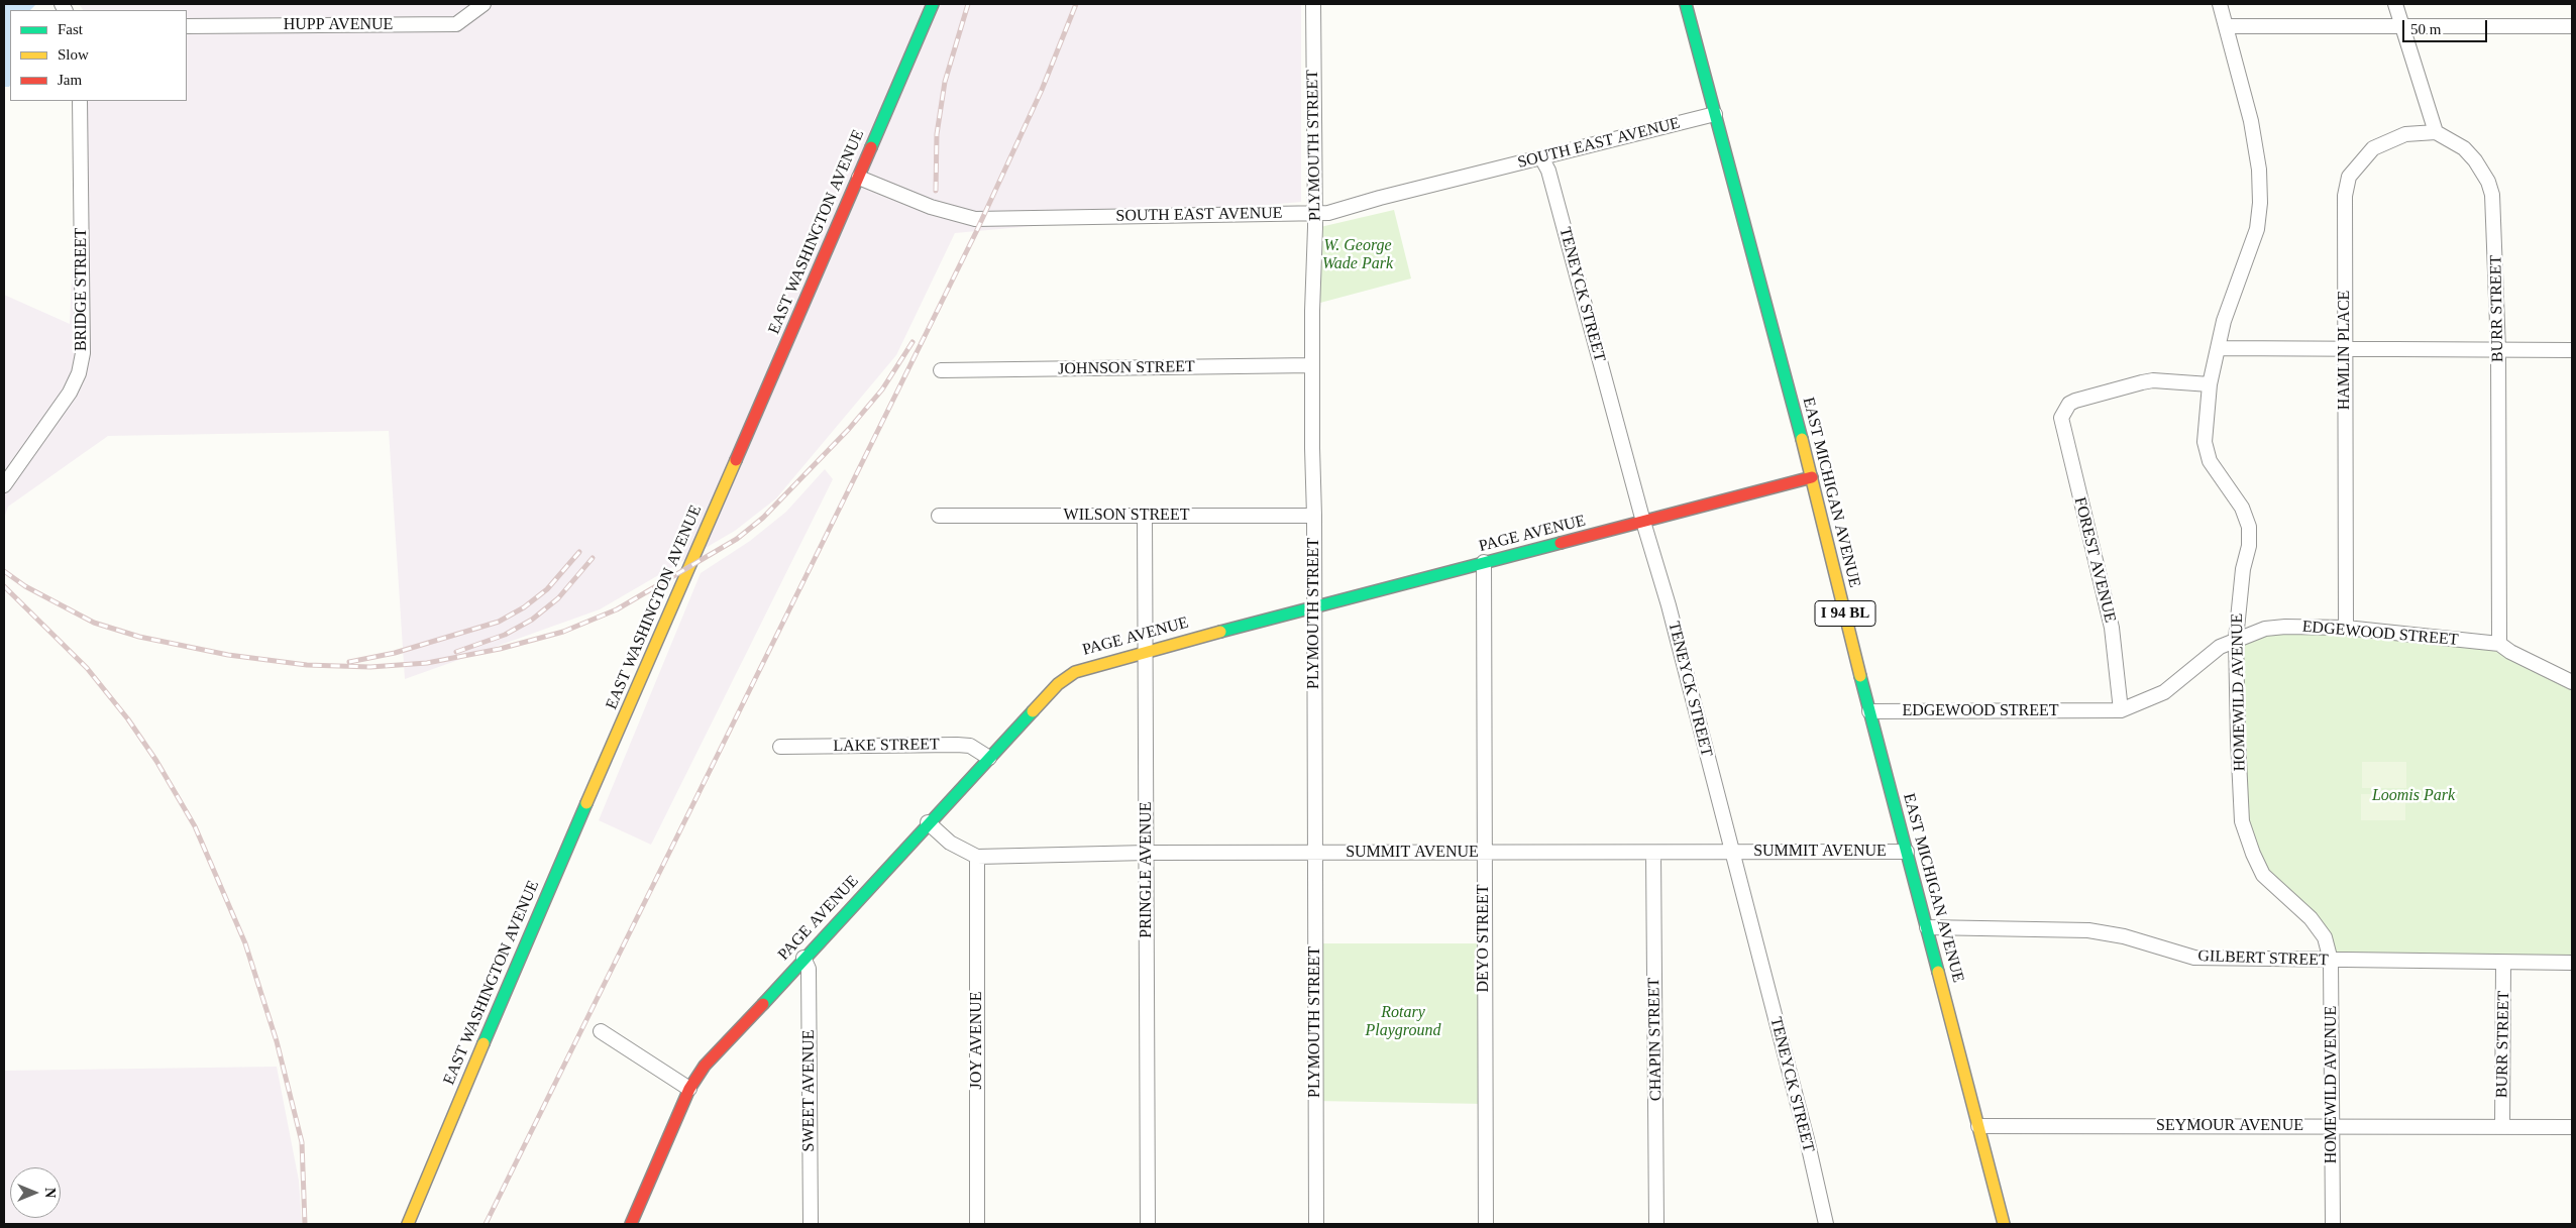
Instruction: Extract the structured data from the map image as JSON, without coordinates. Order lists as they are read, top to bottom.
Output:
{
  "streets": {
    "street": [
      "HUPP AVENUE",
      "SOUTH EAST AVENUE",
      "PLYMOUTH STREET",
      "EAST WASHINGTON AVENUE",
      "BRIDGE STREET",
      "TENEYCK STREET",
      "BURR STREET",
      "HAMLIN PLACE",
      "JOHNSON STREET",
      "EAST MICHIGAN AVENUE",
      "WILSON STREET",
      "PAGE AVENUE",
      "FOREST AVENUE",
      "I 94 BL",
      "EDGEWOOD STREET",
      "HOMEWILD AVENUE",
      "LAKE STREET",
      "SUMMIT AVENUE",
      "PRINGLE AVENUE",
      "DEYO STREET",
      "GILBERT STREET",
      "CHAPIN STREET",
      "JOY AVENUE",
      "SWEET AVENUE",
      "SEYMOUR AVENUE"
    ]
  },
  "crossings": [
    ["SOUTH EAST AVENUE", "PLYMOUTH STREET"],
    ["SOUTH EAST AVENUE", "EAST WASHINGTON AVENUE"],
    ["SOUTH EAST AVENUE", "TENEYCK STREET"],
    ["SOUTH EAST AVENUE", "EAST MICHIGAN AVENUE"],
    ["PLYMOUTH STREET", "JOHNSON STREET"],
    ["PLYMOUTH STREET", "WILSON STREET"],
    ["PLYMOUTH STREET", "PAGE AVENUE"],
    ["PLYMOUTH STREET", "SUMMIT AVENUE"],
    ["TENEYCK STREET", "PAGE AVENUE"],
    ["TENEYCK STREET", "SUMMIT AVENUE"],
    ["BURR STREET", "HAMLIN PLACE"],
    ["BURR STREET", "EDGEWOOD STREET"],
    ["BURR STREET", "GILBERT STREET"],
    ["BURR STREET", "SEYMOUR AVENUE"],
    ["HAMLIN PLACE", "EDGEWOOD STREET"],
    ["EAST MICHIGAN AVENUE", "PAGE AVENUE"],
    ["EAST MICHIGAN AVENUE", "EDGEWOOD STREET"],
    ["EAST MICHIGAN AVENUE", "SUMMIT AVENUE"],
    ["EAST MICHIGAN AVENUE", "GILBERT STREET"],
    ["EAST MICHIGAN AVENUE", "SEYMOUR AVENUE"],
    ["WILSON STREET", "PRINGLE AVENUE"],
    ["PAGE AVENUE", "LAKE STREET"],
    ["PAGE AVENUE", "SUMMIT AVENUE"],
    ["PAGE AVENUE", "PRINGLE AVENUE"],
    ["PAGE AVENUE", "DEYO STREET"],
    ["PAGE AVENUE", "SWEET AVENUE"],
    ["FOREST AVENUE", "EDGEWOOD STREET"],
    ["FOREST AVENUE", "HOMEWILD AVENUE"],
    ["EDGEWOOD STREET", "HOMEWILD AVENUE"],
    ["HOMEWILD AVENUE", "GILBERT STREET"],
    ["HOMEWILD AVENUE", "SEYMOUR AVENUE"],
    ["SUMMIT AVENUE", "PRINGLE AVENUE"],
    ["SUMMIT AVENUE", "DEYO STREET"],
    ["SUMMIT AVENUE", "CHAPIN STREET"],
    ["SUMMIT AVENUE", "JOY AVENUE"]
  ],
  "parks": ["W. George Wade Park", "Loomis Park", "Rotary Playground"],
  "legend": ["Fast", "Slow", "Jam"],
  "scale_bar": "50 m",
  "north": "right"
}
